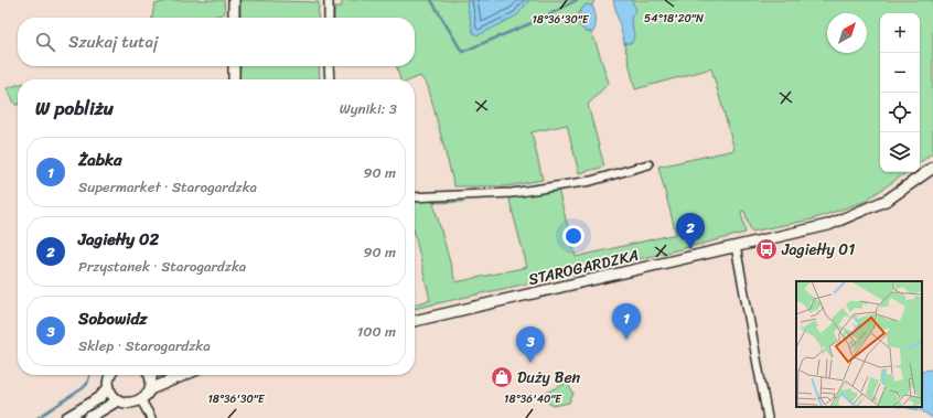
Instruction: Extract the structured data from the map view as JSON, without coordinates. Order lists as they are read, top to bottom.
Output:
{
  "streets": {
    "main road": ["STAROGARDZKA"]
  },
  "places": {
    "bus stop": ["Jagiełły 01"],
    "shop": ["Duży Ben"]
  },
  "north": "top right",
  "page": {
    "map_buttons": ["+", "−"],
    "search": "Szukaj tutaj",
    "heading": ["W pobliżu", "Wyniki: 3"],
    "list": [
      {
        "mark": "1",
        "name": "Żabka",
        "note": "Supermarket · Starogardzka",
        "value": "90 m"
      },
      {
        "mark": "2",
        "name": "Jagiełły 02",
        "note": "Przystanek · Starogardzka",
        "value": "90 m"
      },
      {
        "mark": "3",
        "name": "Sobowidz",
        "note": "Sklep · Starogardzka",
        "value": "100 m"
      }
    ],
    "pins": ["2", "1", "3"]
  },
  "coordinates": ["54°18'20\"N", "18°36'30\"E", "18°36'40\"E"]
}
